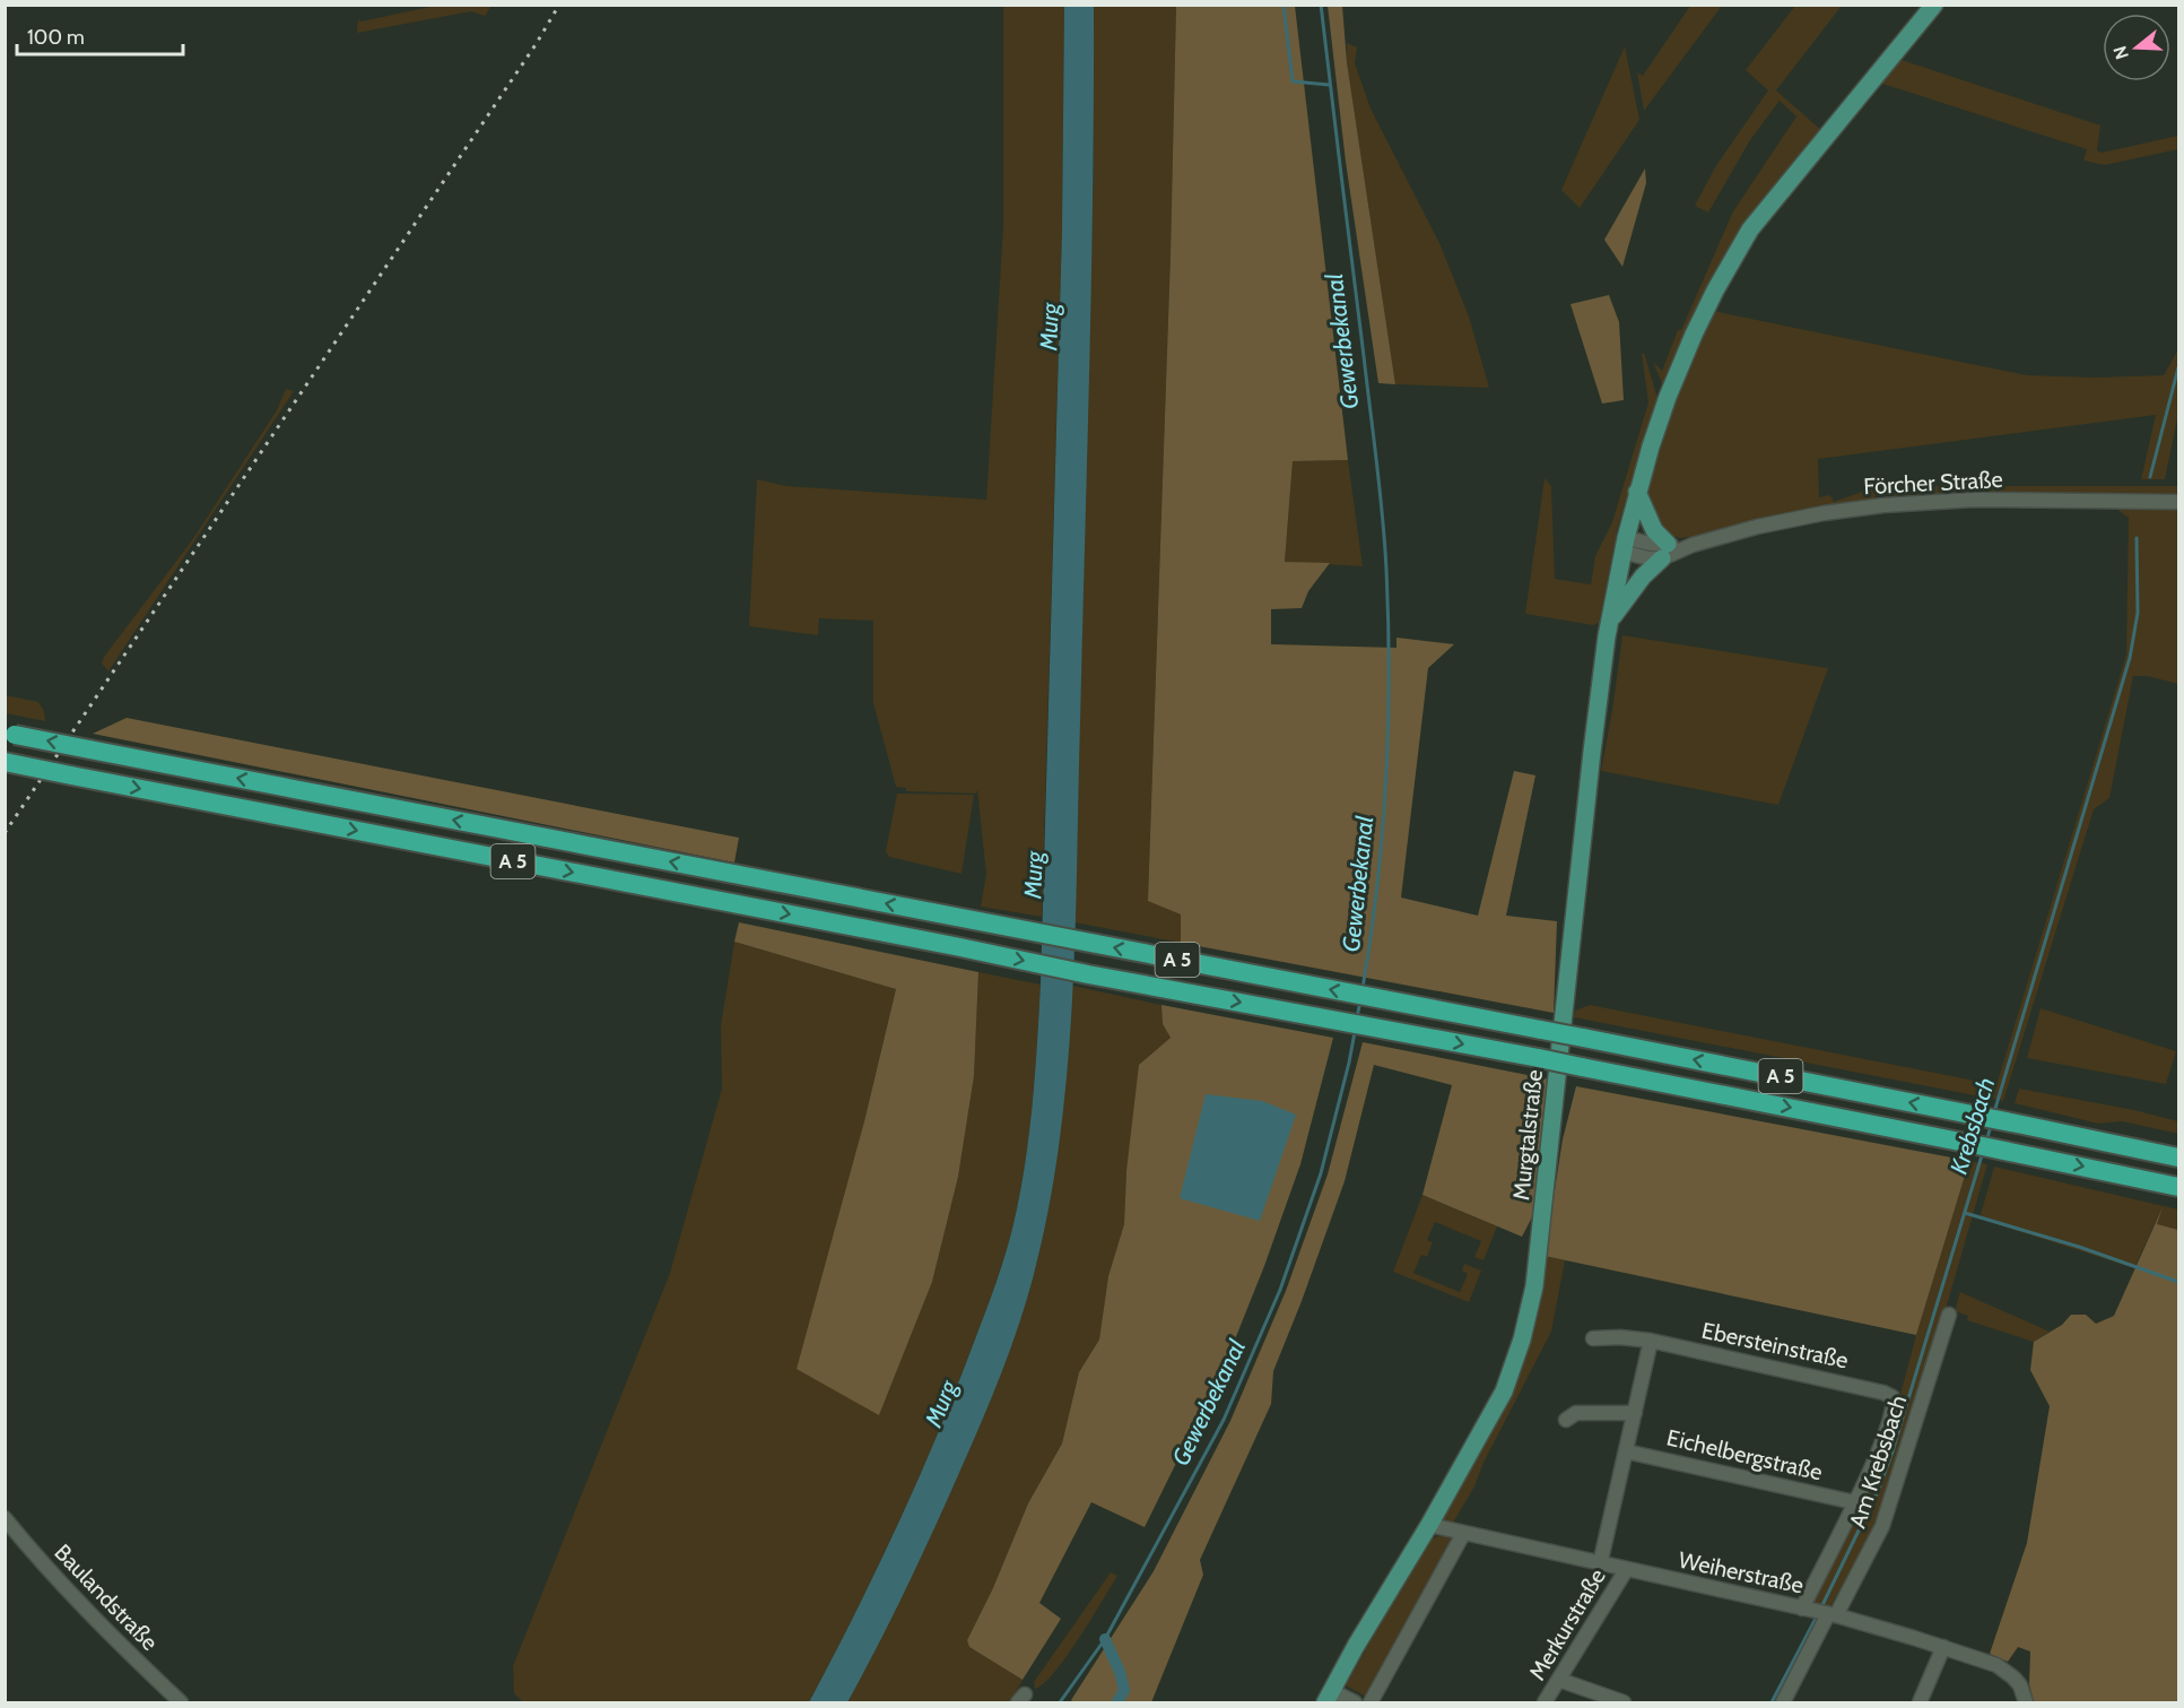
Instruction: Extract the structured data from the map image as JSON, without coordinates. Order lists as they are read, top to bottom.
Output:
{
  "streets": {
    "highway": ["A 5"],
    "main road": ["Murgtalstraße"],
    "street": [
      "Förcher Straße",
      "Ebersteinstraße",
      "Eichelbergstraße",
      "Am Krebsbach",
      "Weiherstraße",
      "Baulandstraße",
      "Merkurstraße"
    ]
  },
  "crossings": [
    ["Murgtalstraße", "Weiherstraße"],
    ["Ebersteinstraße", "Eichelbergstraße"],
    ["Am Krebsbach", "Weiherstraße"],
    ["Weiherstraße", "Merkurstraße"]
  ],
  "water": ["Murg", "Gewerbekanal", "Krebsbach"],
  "scale_bar": "100 m",
  "north": "left"
}
